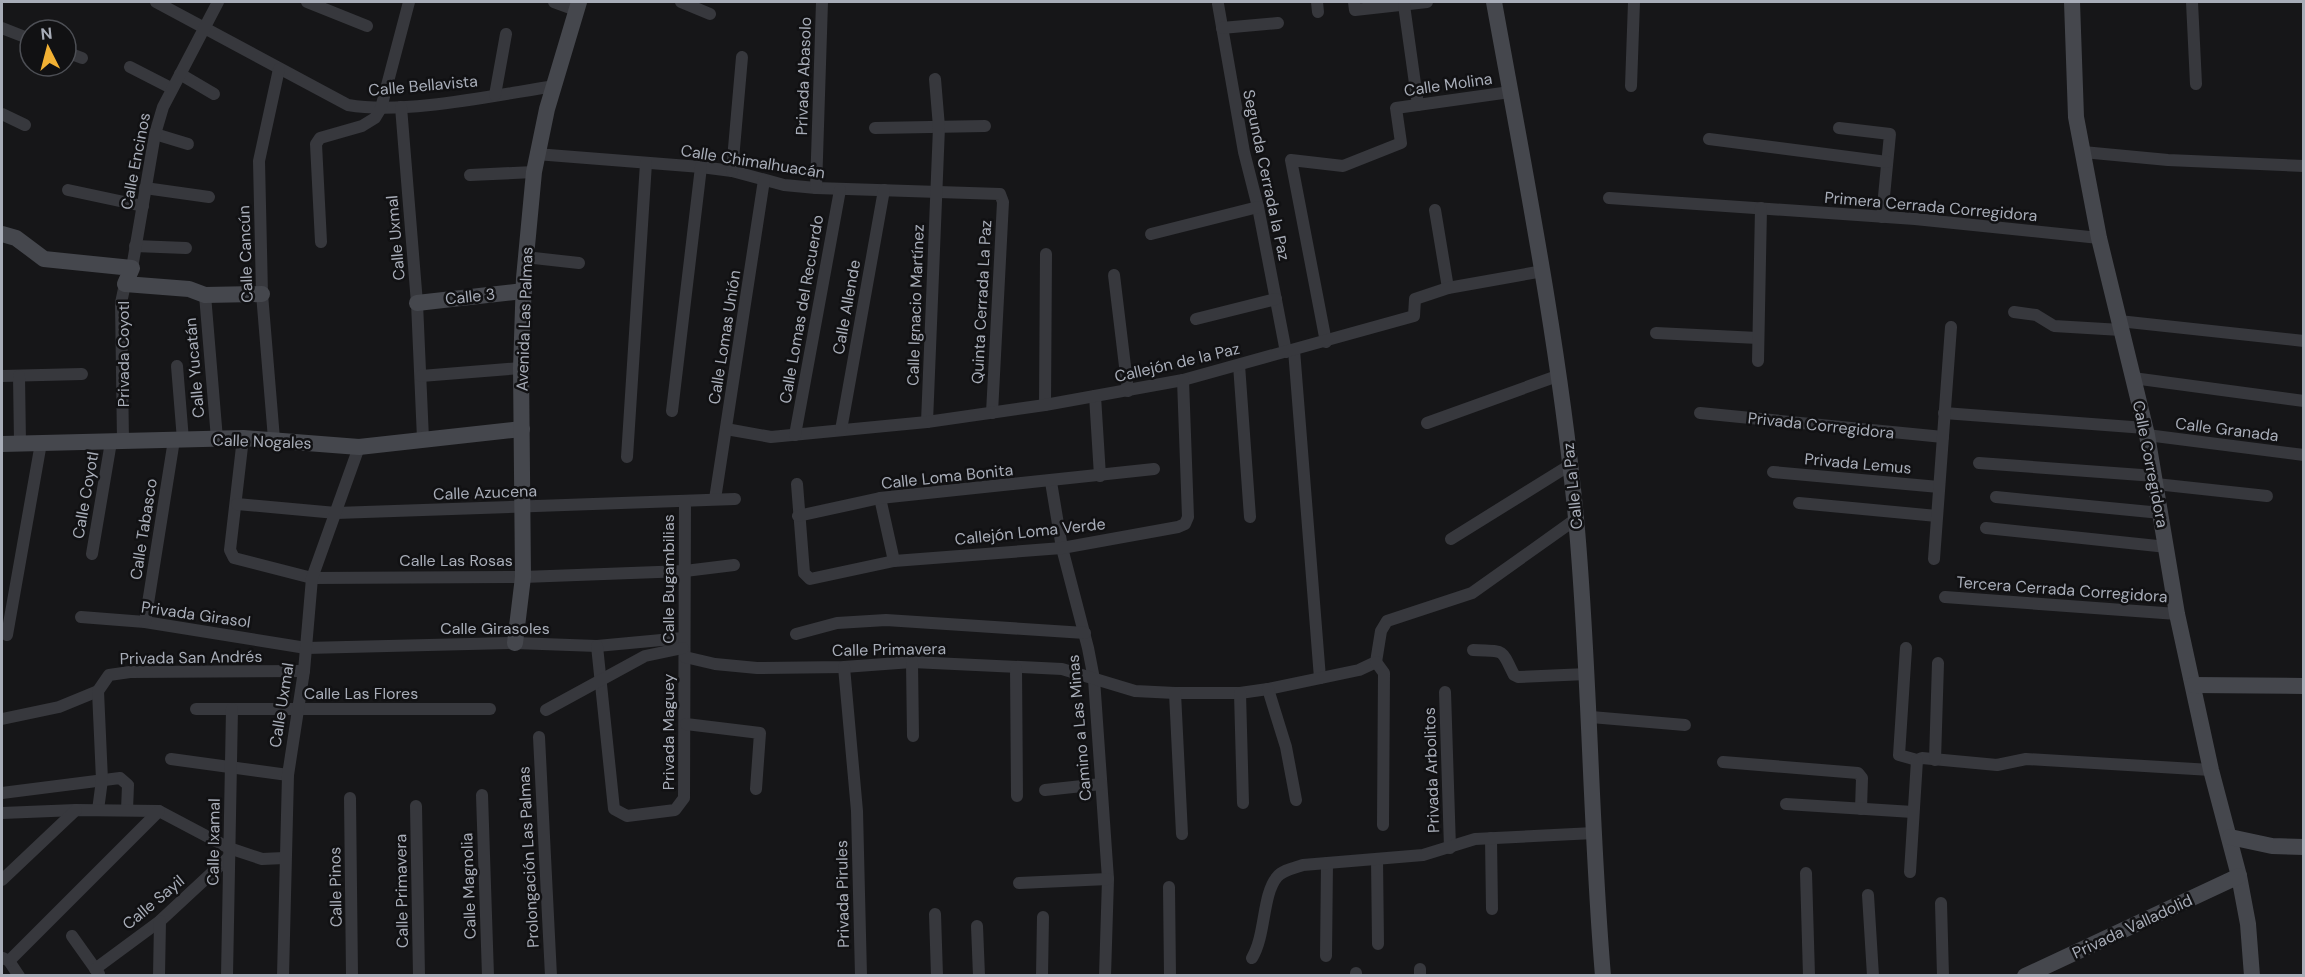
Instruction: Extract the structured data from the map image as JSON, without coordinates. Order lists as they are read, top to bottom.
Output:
{
  "streets": {
    "main road": [
      "Calle 3",
      "Avenida Las Palmas",
      "Calle Nogales",
      "Calle Corregidora",
      "Calle La Paz",
      "Privada Valladolid"
    ],
    "street": [
      "Privada Abasolo",
      "Calle Molina",
      "Calle Bellavista",
      "Calle Encinos",
      "Calle Chimalhuacán",
      "Segunda Cerrada la Paz",
      "Primera Cerrada Corregidora",
      "Calle Uxmal",
      "Calle Cancún",
      "Quinta Cerrada La Paz",
      "Calle Ignacio Martínez",
      "Calle Allende",
      "Calle Lomas del Recuerdo",
      "Calle Lomas Unión",
      "Privada Coyotl",
      "Callejón de la Paz",
      "Calle Yucatán",
      "Privada Corregidora",
      "Calle Granada",
      "Privada Lemus",
      "Calle Loma Bonita",
      "Calle Azucena",
      "Calle Coyotl",
      "Calle Tabasco",
      "Callejón Loma Verde",
      "Calle Las Rosas",
      "Calle Bugambilias",
      "Tercera Cerrada Corregidora",
      "Privada Girasol",
      "Calle Girasoles",
      "Calle Primavera",
      "Privada San Andrés",
      "Calle Las Flores",
      "Camino a Las Minas",
      "Privada Maguey",
      "Privada Arbolitos",
      "Calle Ixamal",
      "Prolongación Las Palmas",
      "Calle Magnolia",
      "Calle Pinos",
      "Privada Pirules",
      "Calle Sayil"
    ]
  },
  "crossings": [
    ["Privada Abasolo", "Calle Chimalhuacán"],
    ["Calle Molina", "Callejón de la Paz"],
    ["Calle Molina", "Calle La Paz"],
    ["Calle Bellavista", "Calle Encinos"],
    ["Calle Bellavista", "Calle Uxmal"],
    ["Calle Bellavista", "Calle Cancún"],
    ["Calle Bellavista", "Avenida Las Palmas"],
    ["Calle Encinos", "Privada Coyotl"],
    ["Calle Chimalhuacán", "Quinta Cerrada La Paz"],
    ["Calle Chimalhuacán", "Calle Ignacio Martínez"],
    ["Calle Chimalhuacán", "Calle Allende"],
    ["Calle Chimalhuacán", "Calle Lomas del Recuerdo"],
    ["Calle Chimalhuacán", "Avenida Las Palmas"],
    ["Calle Chimalhuacán", "Calle Lomas Unión"],
    ["Segunda Cerrada la Paz", "Callejón de la Paz"],
    ["Segunda Cerrada la Paz", "Calle Primavera"],
    ["Primera Cerrada Corregidora", "Calle Corregidora"],
    ["Calle Uxmal", "Calle 3"],
    ["Calle Uxmal", "Calle Nogales"],
    ["Calle Uxmal", "Calle Azucena"],
    ["Calle Uxmal", "Calle Las Rosas"],
    ["Calle Uxmal", "Privada Girasol"],
    ["Calle Uxmal", "Calle Girasoles"],
    ["Calle Uxmal", "Privada San Andrés"],
    ["Calle Uxmal", "Calle Las Flores"],
    ["Calle Cancún", "Calle Nogales"],
    ["Calle 3", "Avenida Las Palmas"],
    ["Quinta Cerrada La Paz", "Callejón de la Paz"],
    ["Calle Ignacio Martínez", "Callejón de la Paz"],
    ["Calle Allende", "Callejón de la Paz"],
    ["Calle Lomas del Recuerdo", "Callejón de la Paz"],
    ["Avenida Las Palmas", "Calle Nogales"],
    ["Avenida Las Palmas", "Calle Azucena"],
    ["Avenida Las Palmas", "Calle Las Rosas"],
    ["Avenida Las Palmas", "Calle Girasoles"],
    ["Calle Lomas Unión", "Callejón de la Paz"],
    ["Calle Lomas Unión", "Calle Azucena"],
    ["Privada Coyotl", "Calle Nogales"],
    ["Privada Coyotl", "Calle Coyotl"],
    ["Callejón de la Paz", "Calle La Paz"],
    ["Callejón de la Paz", "Callejón Loma Verde"],
    ["Calle Yucatán", "Calle Nogales"],
    ["Calle Granada", "Calle Corregidora"],
    ["Calle Nogales", "Calle Coyotl"],
    ["Calle Nogales", "Calle Tabasco"],
    ["Calle Corregidora", "Tercera Cerrada Corregidora"],
    ["Calle Corregidora", "Privada Valladolid"],
    ["Calle Loma Bonita", "Callejón Loma Verde"],
    ["Calle Loma Bonita", "Camino a Las Minas"],
    ["Calle Azucena", "Calle Las Rosas"],
    ["Calle Azucena", "Calle Bugambilias"],
    ["Calle Tabasco", "Privada Girasol"],
    ["Callejón Loma Verde", "Camino a Las Minas"],
    ["Calle Las Rosas", "Calle Bugambilias"],
    ["Calle Bugambilias", "Calle Girasoles"],
    ["Calle Bugambilias", "Calle Primavera"],
    ["Calle Bugambilias", "Privada Maguey"],
    ["Privada Girasol", "Calle Girasoles"],
    ["Calle Girasoles", "Calle Primavera"],
    ["Calle Girasoles", "Privada Maguey"],
    ["Calle Primavera", "Camino a Las Minas"],
    ["Calle Primavera", "Privada Maguey"],
    ["Calle Primavera", "Privada Pirules"],
    ["Calle Las Flores", "Calle Ixamal"],
    ["Calle Ixamal", "Calle Sayil"]
  ],
  "north": "top"
}
